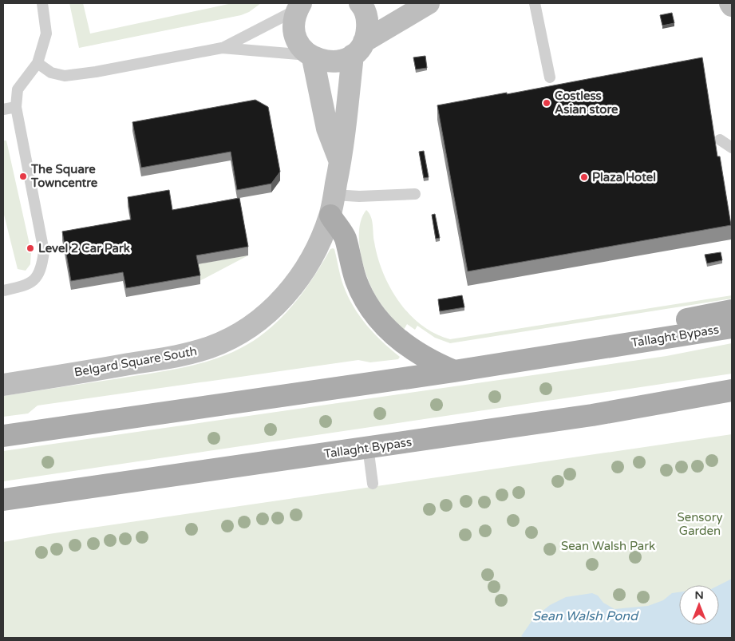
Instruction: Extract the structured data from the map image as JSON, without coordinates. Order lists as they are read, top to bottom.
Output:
{
  "streets": {
    "main road": ["Tallaght Bypass"],
    "street": ["Belgard Square South"]
  },
  "water": ["Sean Walsh Pond"],
  "parks": ["Sensory Garden", "Sean Walsh Park"],
  "places": [
    "Costless Asian store",
    "The Square Towncentre",
    "Plaza Hotel",
    "Level 2 Car Park"
  ],
  "north": "top"
}
